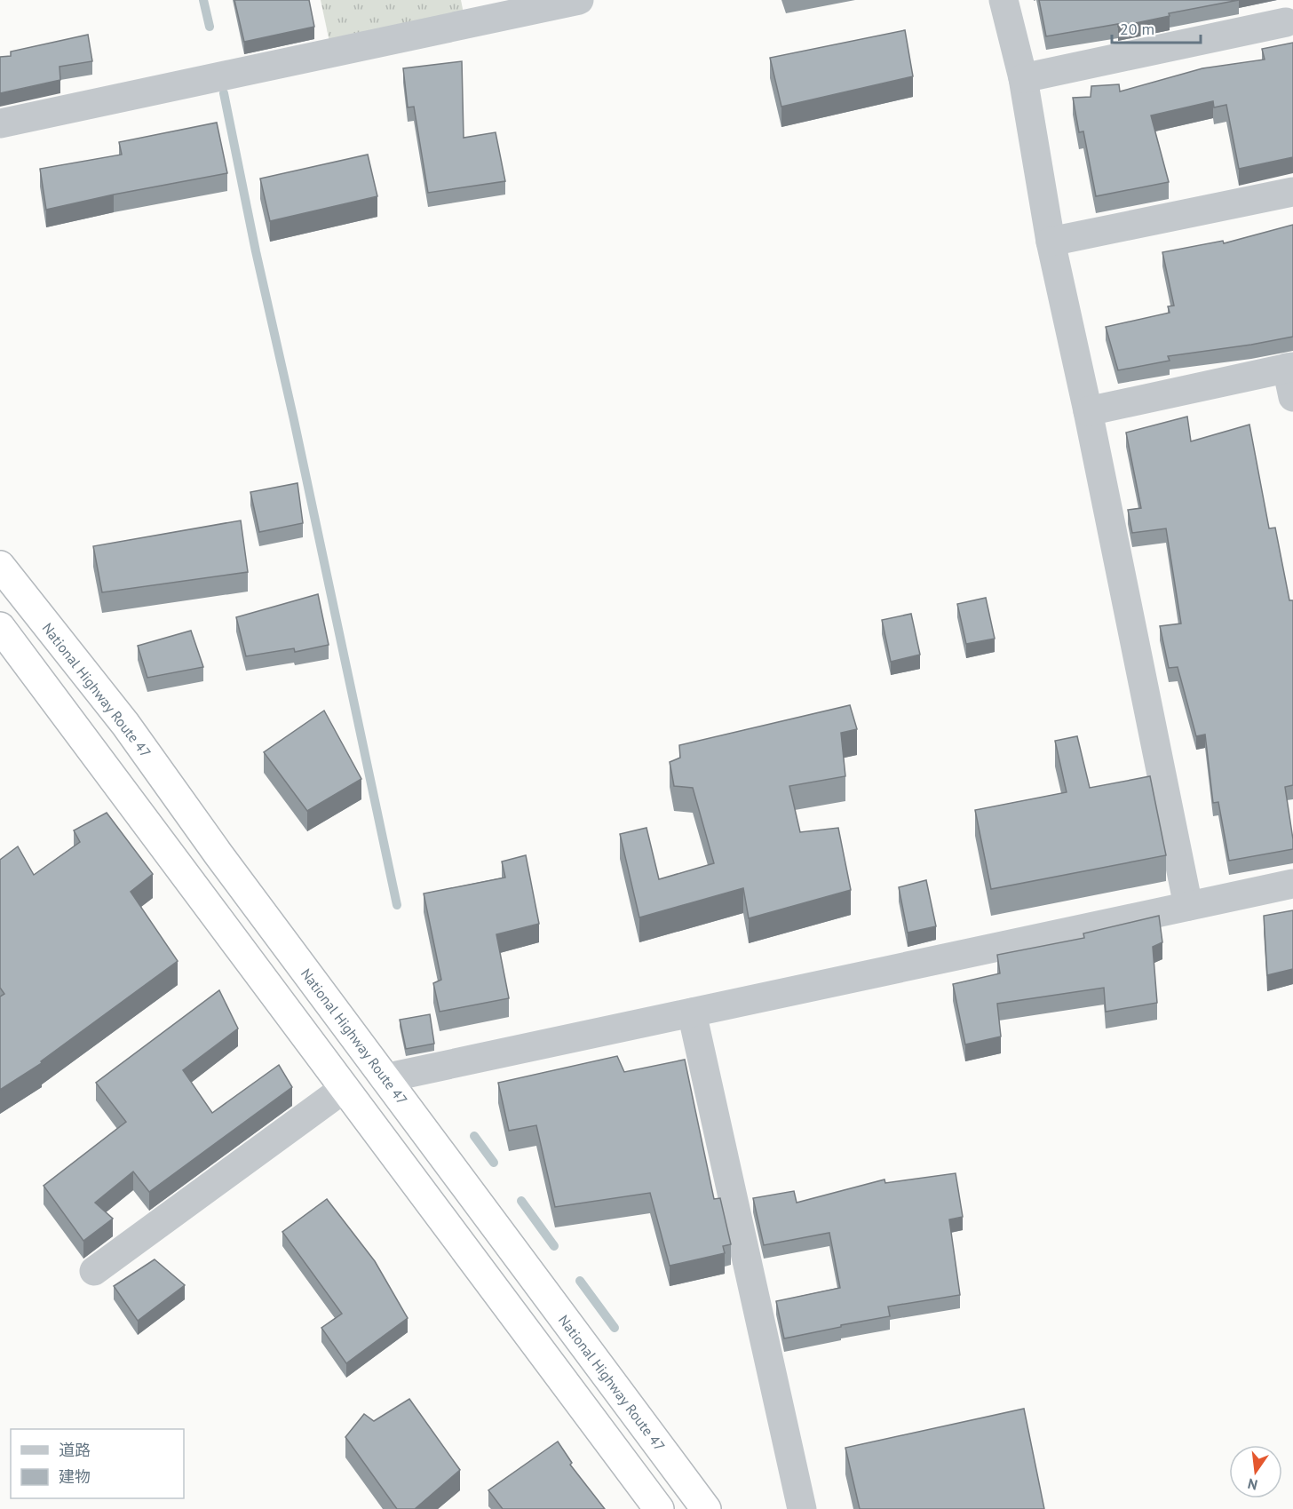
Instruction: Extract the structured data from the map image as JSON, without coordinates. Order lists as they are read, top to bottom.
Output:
{
  "streets": {
    "highway": ["National Highway Route 47"]
  },
  "legend": ["道路", "建物"],
  "scale_bar": "20 m",
  "north": "bottom"
}
